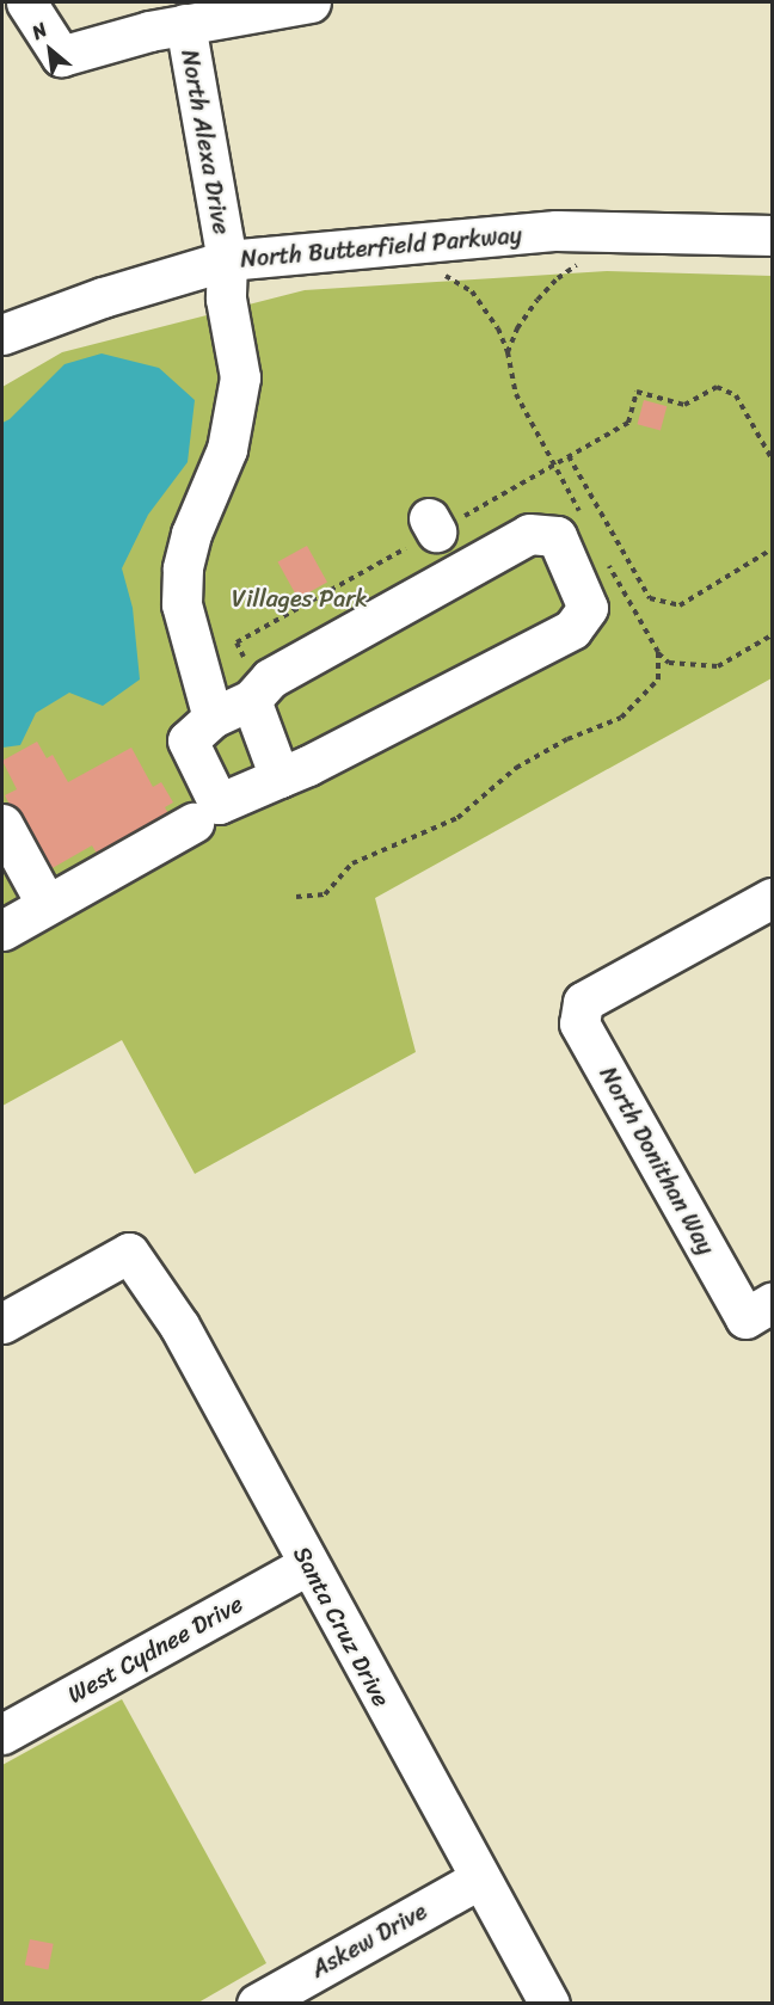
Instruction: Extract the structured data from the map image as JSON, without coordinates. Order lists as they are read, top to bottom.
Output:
{
  "streets": {
    "street": [
      "North Alexa Drive",
      "North Butterfield Parkway",
      "North Donithan Way",
      "Santa Cruz Drive",
      "West Cydnee Drive",
      "Askew Drive"
    ]
  },
  "crossings": [
    ["North Alexa Drive", "North Butterfield Parkway"],
    ["Santa Cruz Drive", "West Cydnee Drive"],
    ["Santa Cruz Drive", "Askew Drive"]
  ],
  "parks": ["Villages Park"],
  "north": "top left"
}
